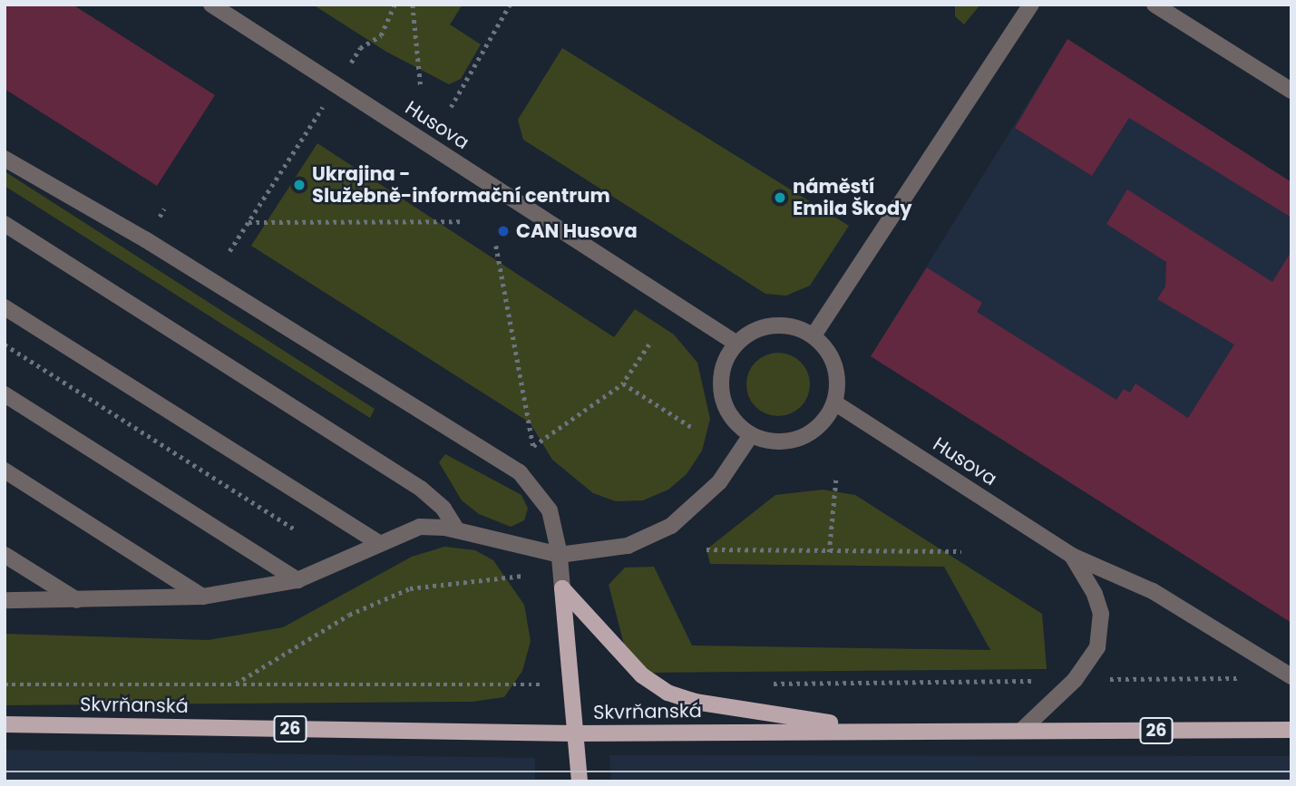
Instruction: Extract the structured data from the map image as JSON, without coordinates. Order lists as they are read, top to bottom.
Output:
{
  "streets": {
    "main road": ["Skvrňanská", "26"],
    "street": ["Husova"]
  },
  "places": ["Ukrajina - Služebně-informační centrum", "náměstí Emila Škody", "CAN Husova"]
}
